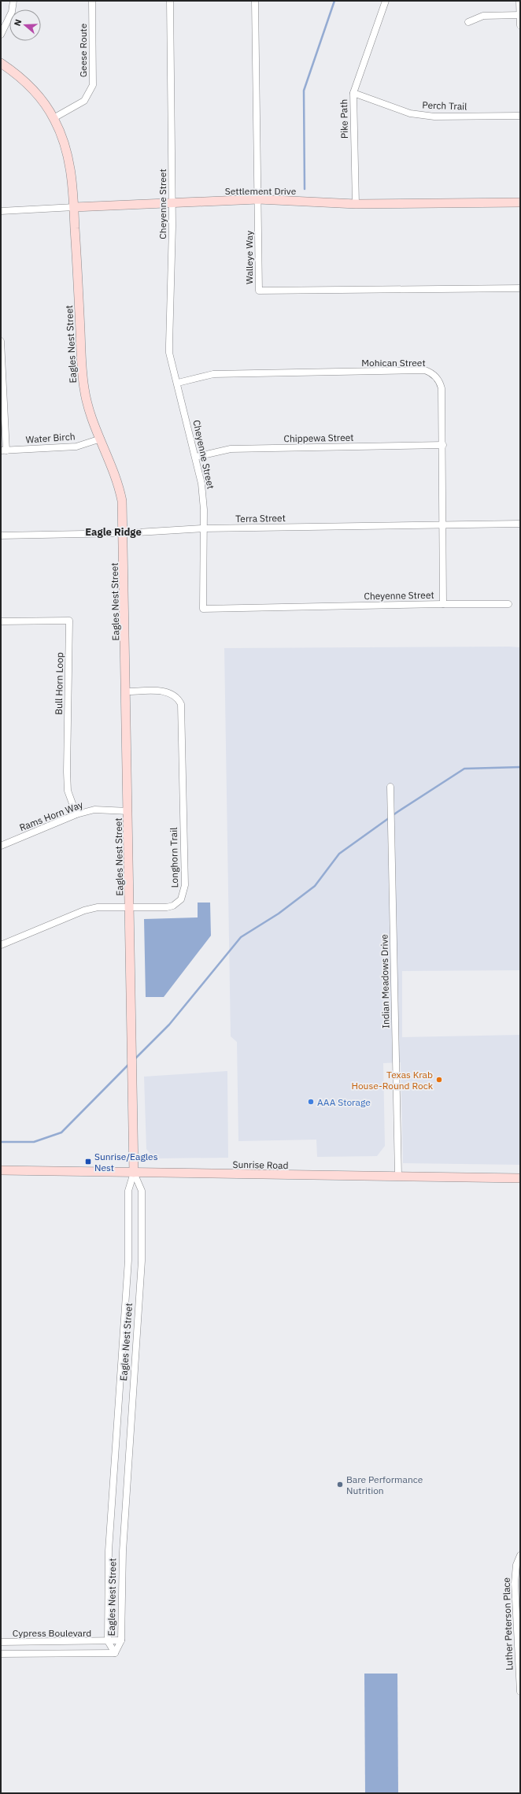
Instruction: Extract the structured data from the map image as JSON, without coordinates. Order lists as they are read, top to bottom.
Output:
{
  "streets": {
    "street": [
      "Geese Route",
      "Perch Trail",
      "Pike Path",
      "Settlement Drive",
      "Cheyenne Street",
      "Walleye Way",
      "Eagles Nest Street",
      "Mohican Street",
      "Water Birch",
      "Chippewa Street",
      "Terra Street",
      "Bull Horn Loop",
      "Rams Horn Way",
      "Longhorn Trail",
      "Indian Meadows Drive",
      "Sunrise Road",
      "Luther Peterson Place",
      "Cypress Boulevard"
    ]
  },
  "crossings": [
    ["Geese Route", "Eagles Nest Street"],
    ["Perch Trail", "Pike Path"],
    ["Pike Path", "Settlement Drive"],
    ["Settlement Drive", "Cheyenne Street"],
    ["Settlement Drive", "Walleye Way"],
    ["Settlement Drive", "Eagles Nest Street"],
    ["Cheyenne Street", "Mohican Street"],
    ["Cheyenne Street", "Chippewa Street"],
    ["Cheyenne Street", "Terra Street"],
    ["Eagles Nest Street", "Water Birch"],
    ["Eagles Nest Street", "Terra Street"],
    ["Eagles Nest Street", "Rams Horn Way"],
    ["Eagles Nest Street", "Longhorn Trail"],
    ["Eagles Nest Street", "Sunrise Road"],
    ["Eagles Nest Street", "Cypress Boulevard"],
    ["Mohican Street", "Chippewa Street"],
    ["Mohican Street", "Terra Street"],
    ["Bull Horn Loop", "Rams Horn Way"],
    ["Indian Meadows Drive", "Sunrise Road"]
  ],
  "districts": ["Eagle Ridge"],
  "places": {
    "other": ["Texas Krab House-Round Rock", "AAA Storage", "Bare Performance Nutrition"],
    "transit": ["Sunrise/Eagles Nest"]
  },
  "north": "left"
}
